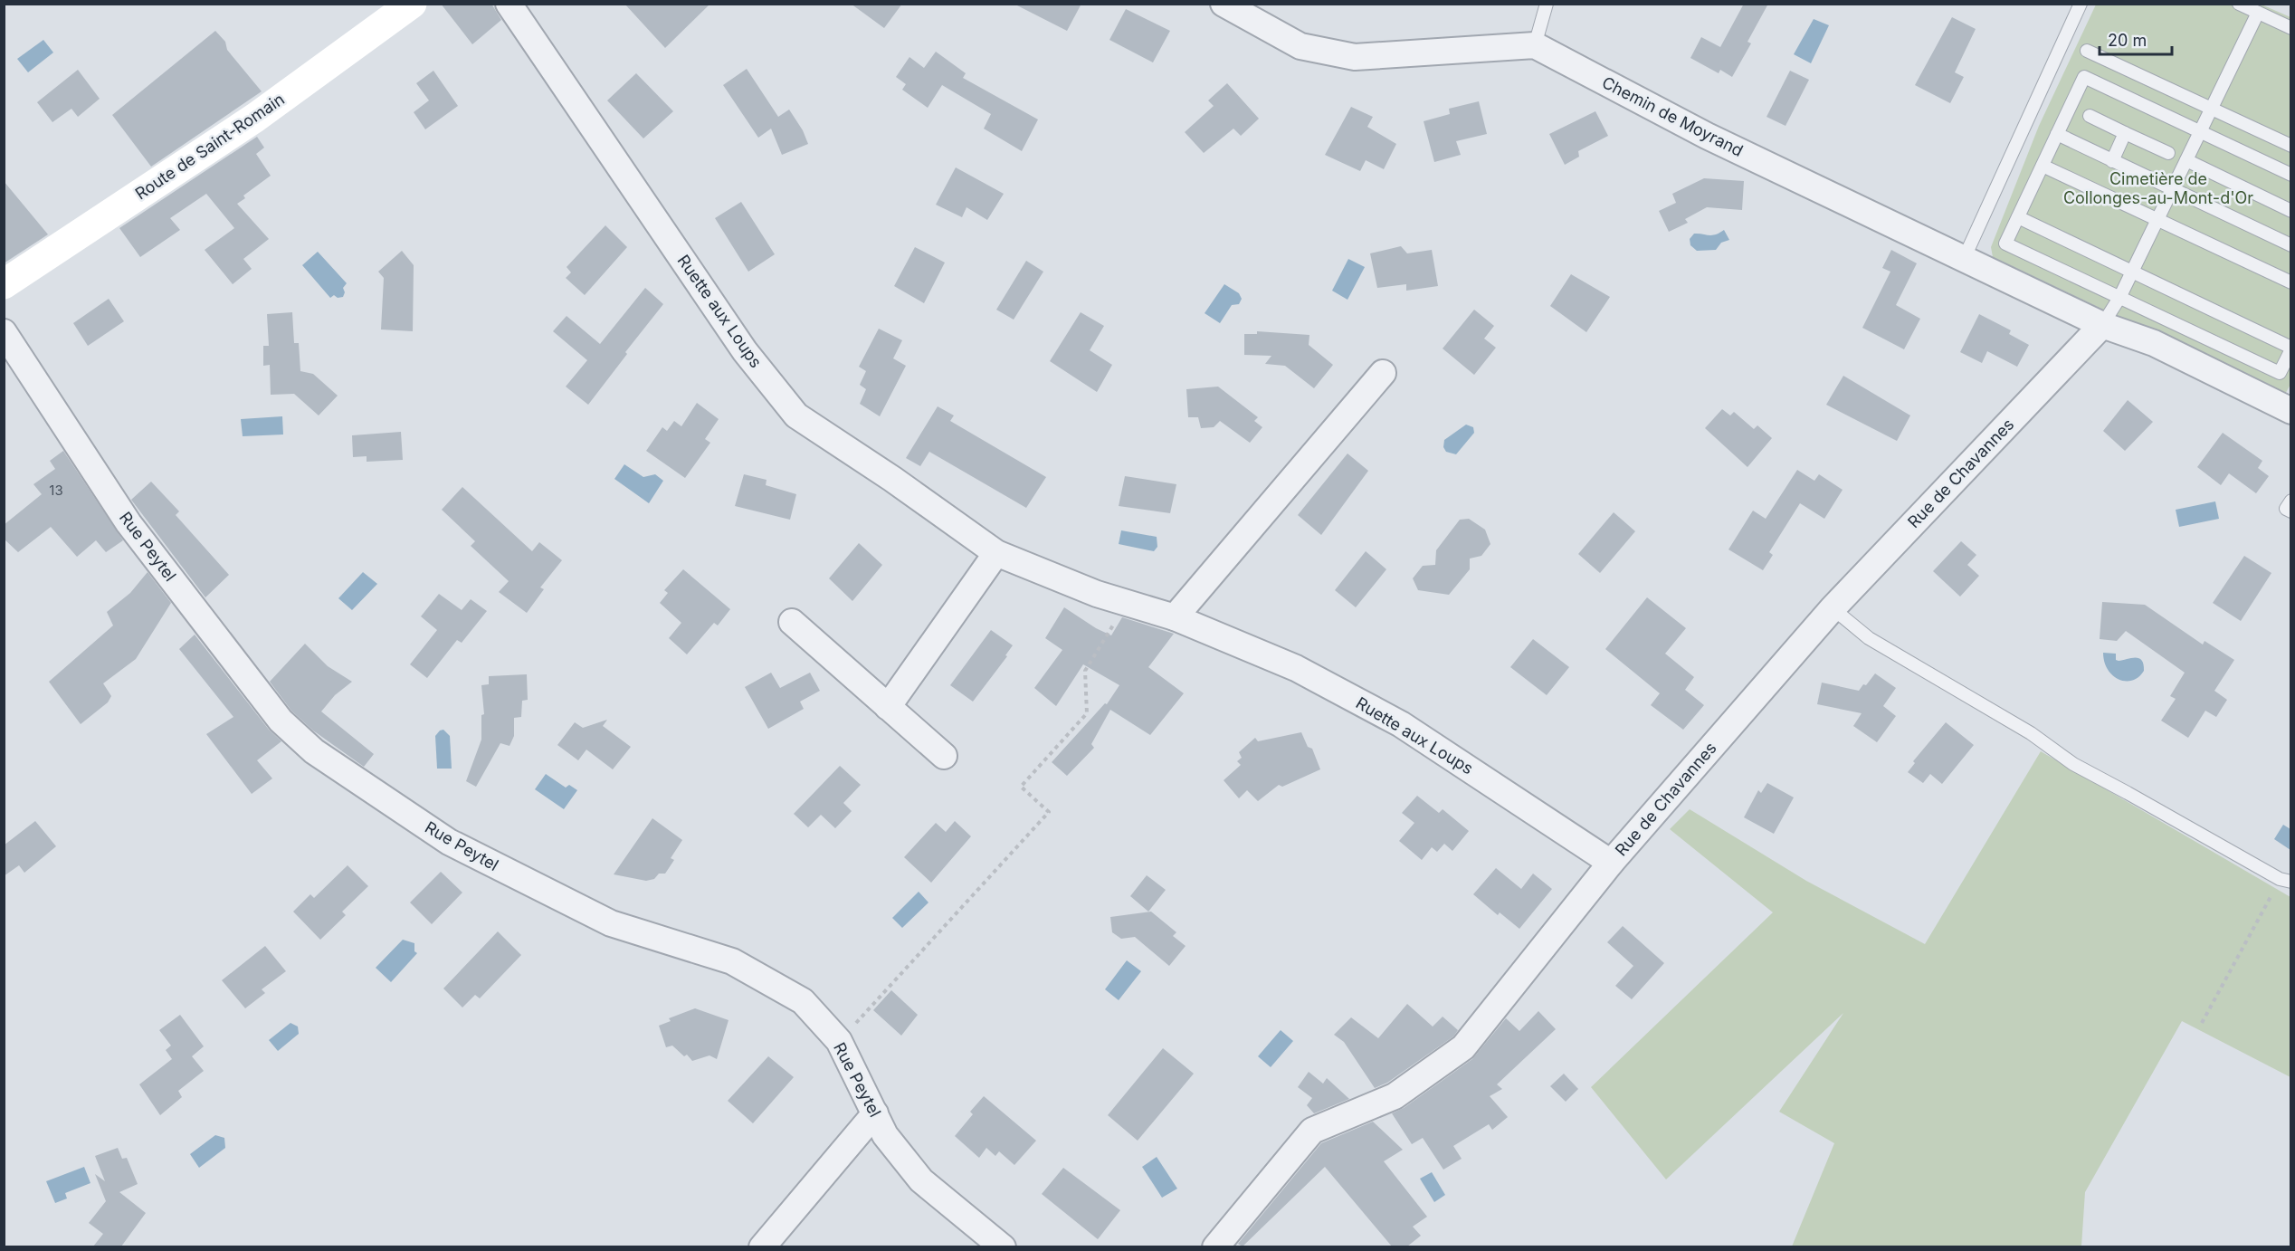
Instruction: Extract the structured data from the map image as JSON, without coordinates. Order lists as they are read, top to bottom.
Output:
{
  "streets": {
    "main road": ["Route de Saint-Romain"],
    "street": [
      "Chemin de Moyrand",
      "Ruette aux Loups",
      "Rue de Chavannes",
      "Rue Peytel"
    ]
  },
  "crossings": [
    ["Chemin de Moyrand", "Rue de Chavannes"],
    ["Ruette aux Loups", "Rue de Chavannes"]
  ],
  "parks": ["Cimetière de Collonges-au-Mont-d'Or"],
  "house_numbers": ["13"],
  "scale_bar": "20 m"
}
